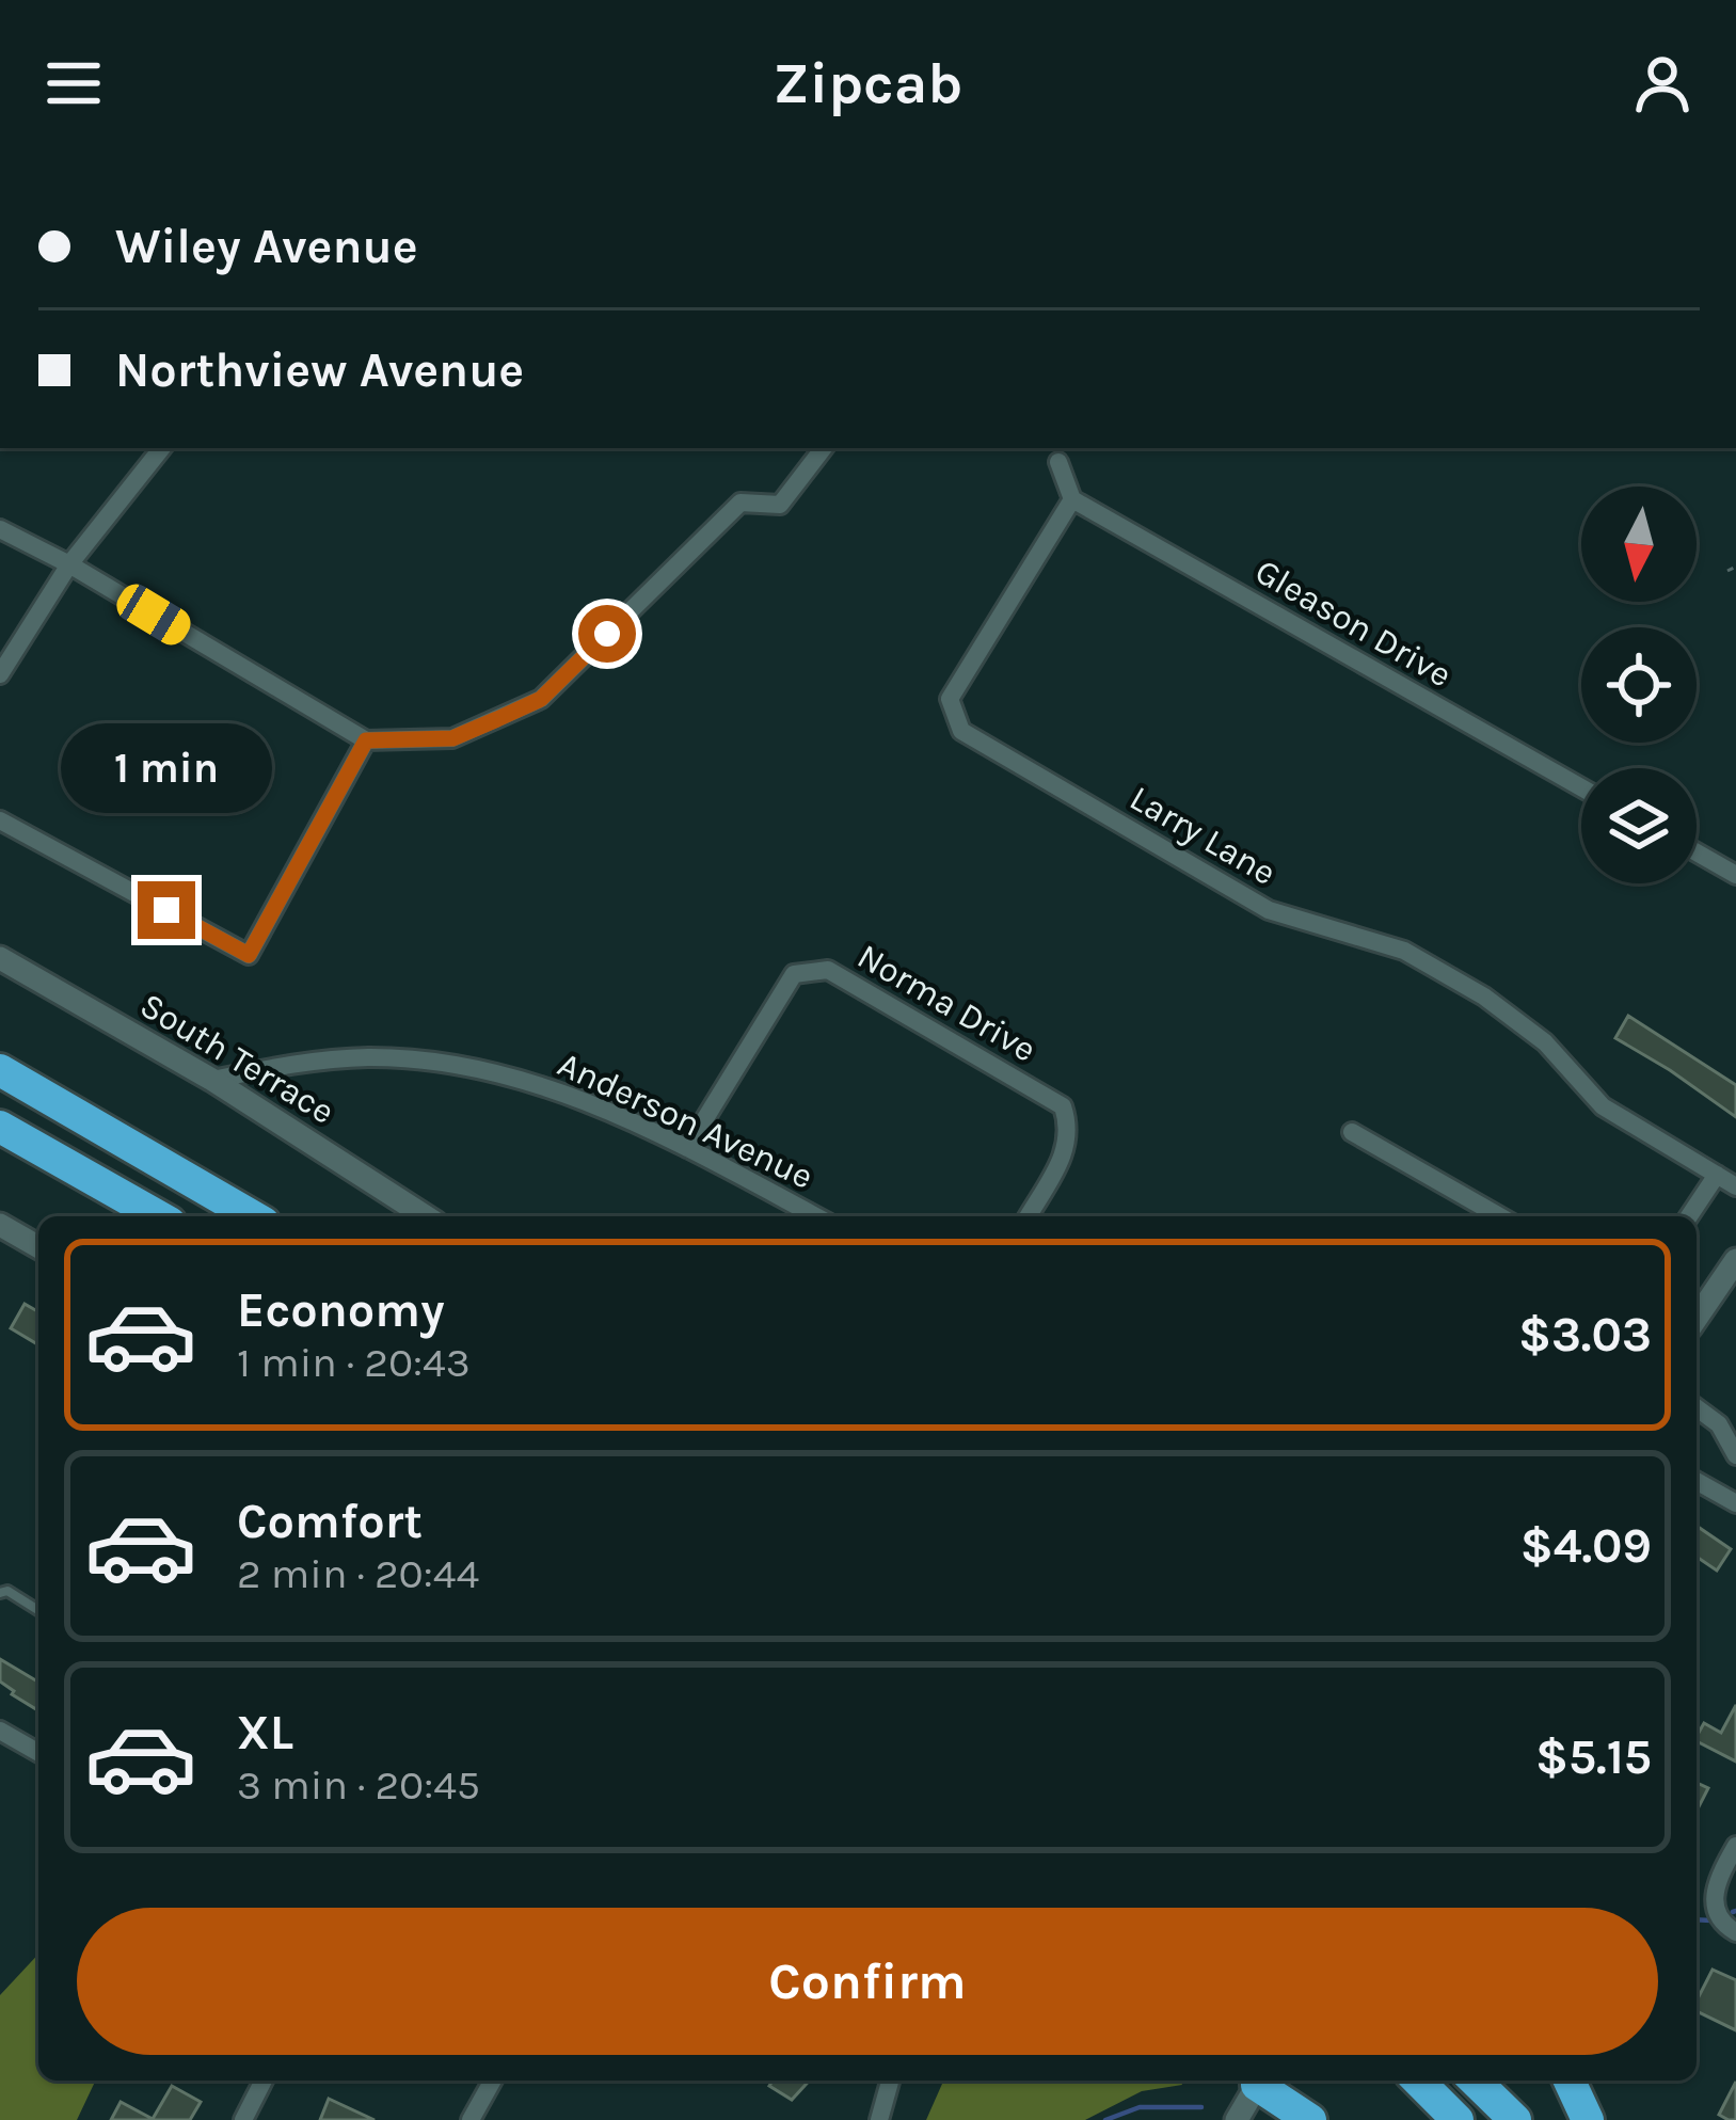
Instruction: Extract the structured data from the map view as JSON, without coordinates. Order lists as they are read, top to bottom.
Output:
{
  "streets": {
    "street": [
      "Gleason Drive",
      "Larry Lane",
      "Norma Drive",
      "South Terrace",
      "Anderson Avenue"
    ]
  },
  "crossings": [
    ["Gleason Drive", "Larry Lane"],
    ["Norma Drive", "Anderson Avenue"],
    ["South Terrace", "Anderson Avenue"]
  ],
  "north": "bottom",
  "page": {
    "header": "Zipcab",
    "banner": ["Wiley Avenue", "Northview Avenue"],
    "bubble": "1 min",
    "list": [
      {
        "name": "Economy",
        "note": "1 min · 20:43",
        "value": "$3.03"
      },
      {
        "name": "Comfort",
        "note": "2 min · 20:44",
        "value": "$4.09"
      },
      {
        "name": "XL",
        "note": "3 min · 20:45",
        "value": "$5.15"
      }
    ],
    "buttons": "Confirm"
  }
}
